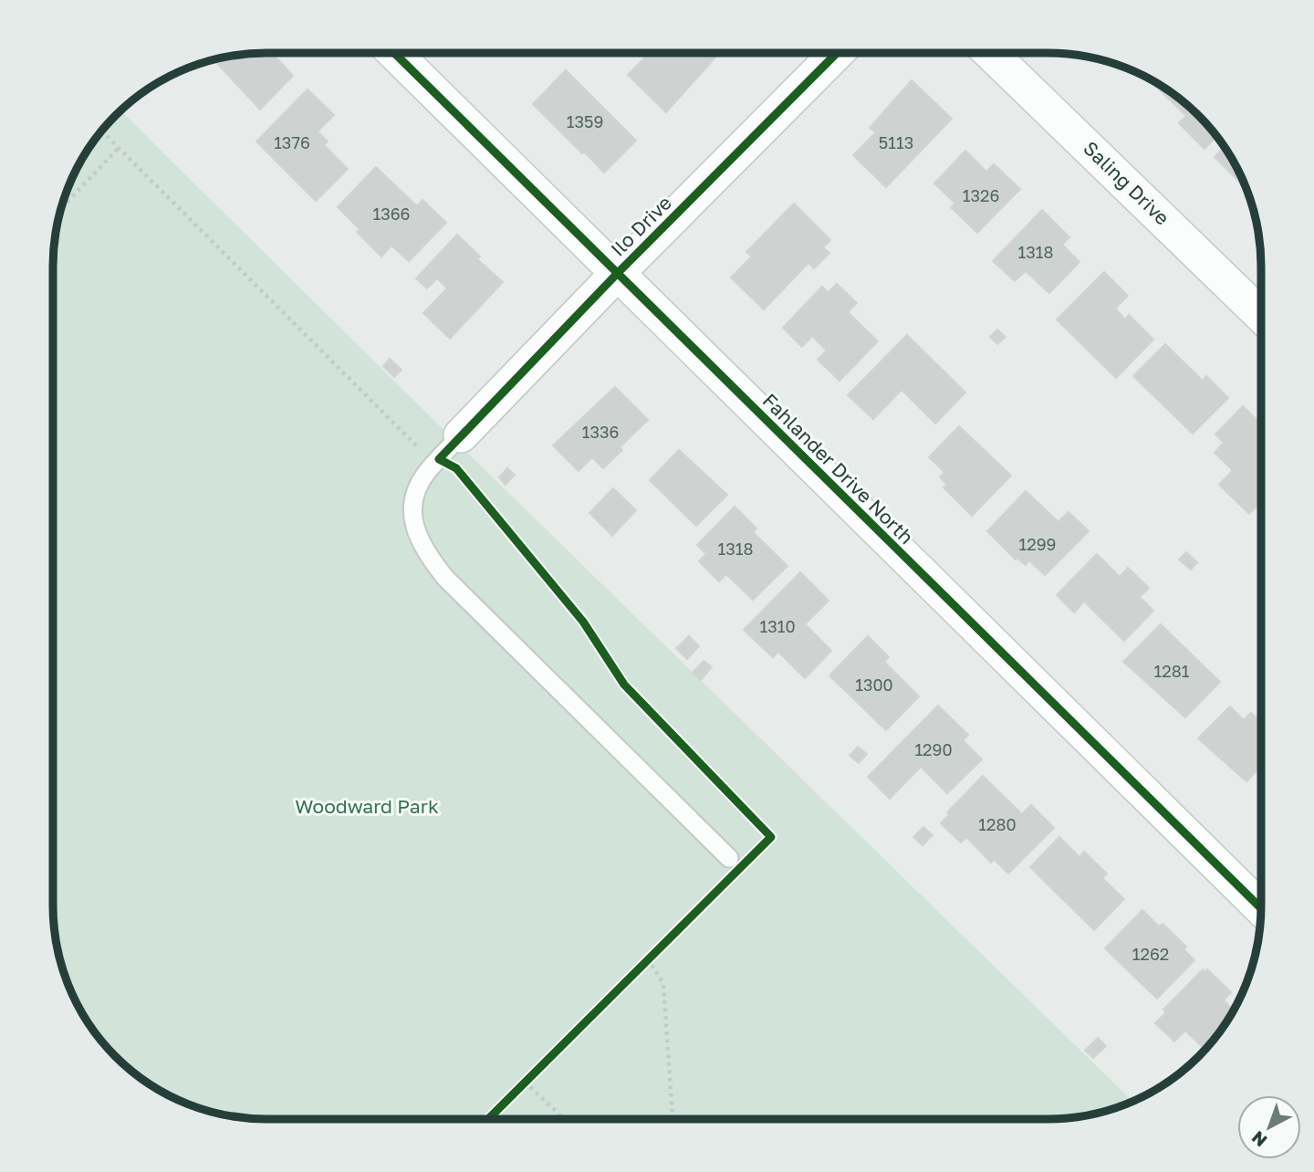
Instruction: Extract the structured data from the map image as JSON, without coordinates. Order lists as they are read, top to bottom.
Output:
{
  "streets": {
    "street": ["Saling Drive", "Ilo Drive", "Fahlander Drive North"]
  },
  "crossings": [
    ["Ilo Drive", "Fahlander Drive North"]
  ],
  "parks": ["Woodward Park"],
  "house_numbers": [
    "1359",
    "1376",
    "5113",
    "1326",
    "1366",
    "1318",
    "1336",
    "1299",
    "1318",
    "1310",
    "1281",
    "1300",
    "1290",
    "1280",
    "1262"
  ],
  "north": "bottom left"
}
